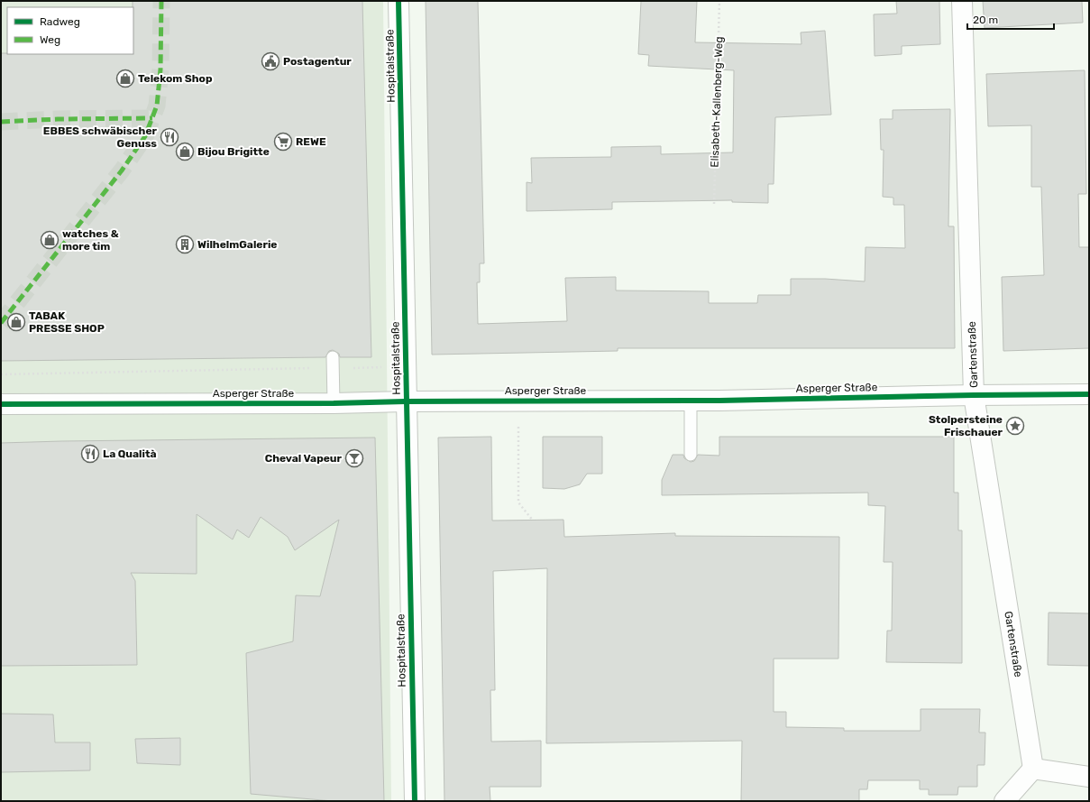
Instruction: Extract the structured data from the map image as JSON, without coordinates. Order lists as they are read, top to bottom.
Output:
{
  "streets": {
    "street": ["Hospitalstraße", "Gartenstraße", "Asperger Straße"],
    "path": ["Elisabeth-Kallenberg-Weg"]
  },
  "crossings": [
    ["Hospitalstraße", "Asperger Straße"],
    ["Gartenstraße", "Asperger Straße"]
  ],
  "places": {
    "public building": ["Postagentur"],
    "shop": [
      "Telekom Shop",
      "Bijou Brigitte",
      "watches & more tim",
      "TABAK PRESSE SHOP"
    ],
    "restaurant": ["EBBES schwäbischer Genuss", "La Qualità"],
    "supermarket": ["REWE"],
    "building": ["WilhelmGalerie"],
    "place": ["Stolpersteine Frischauer"],
    "bar": ["Cheval Vapeur"]
  },
  "legend": ["Radweg", "Weg"],
  "scale_bar": "20 m"
}
